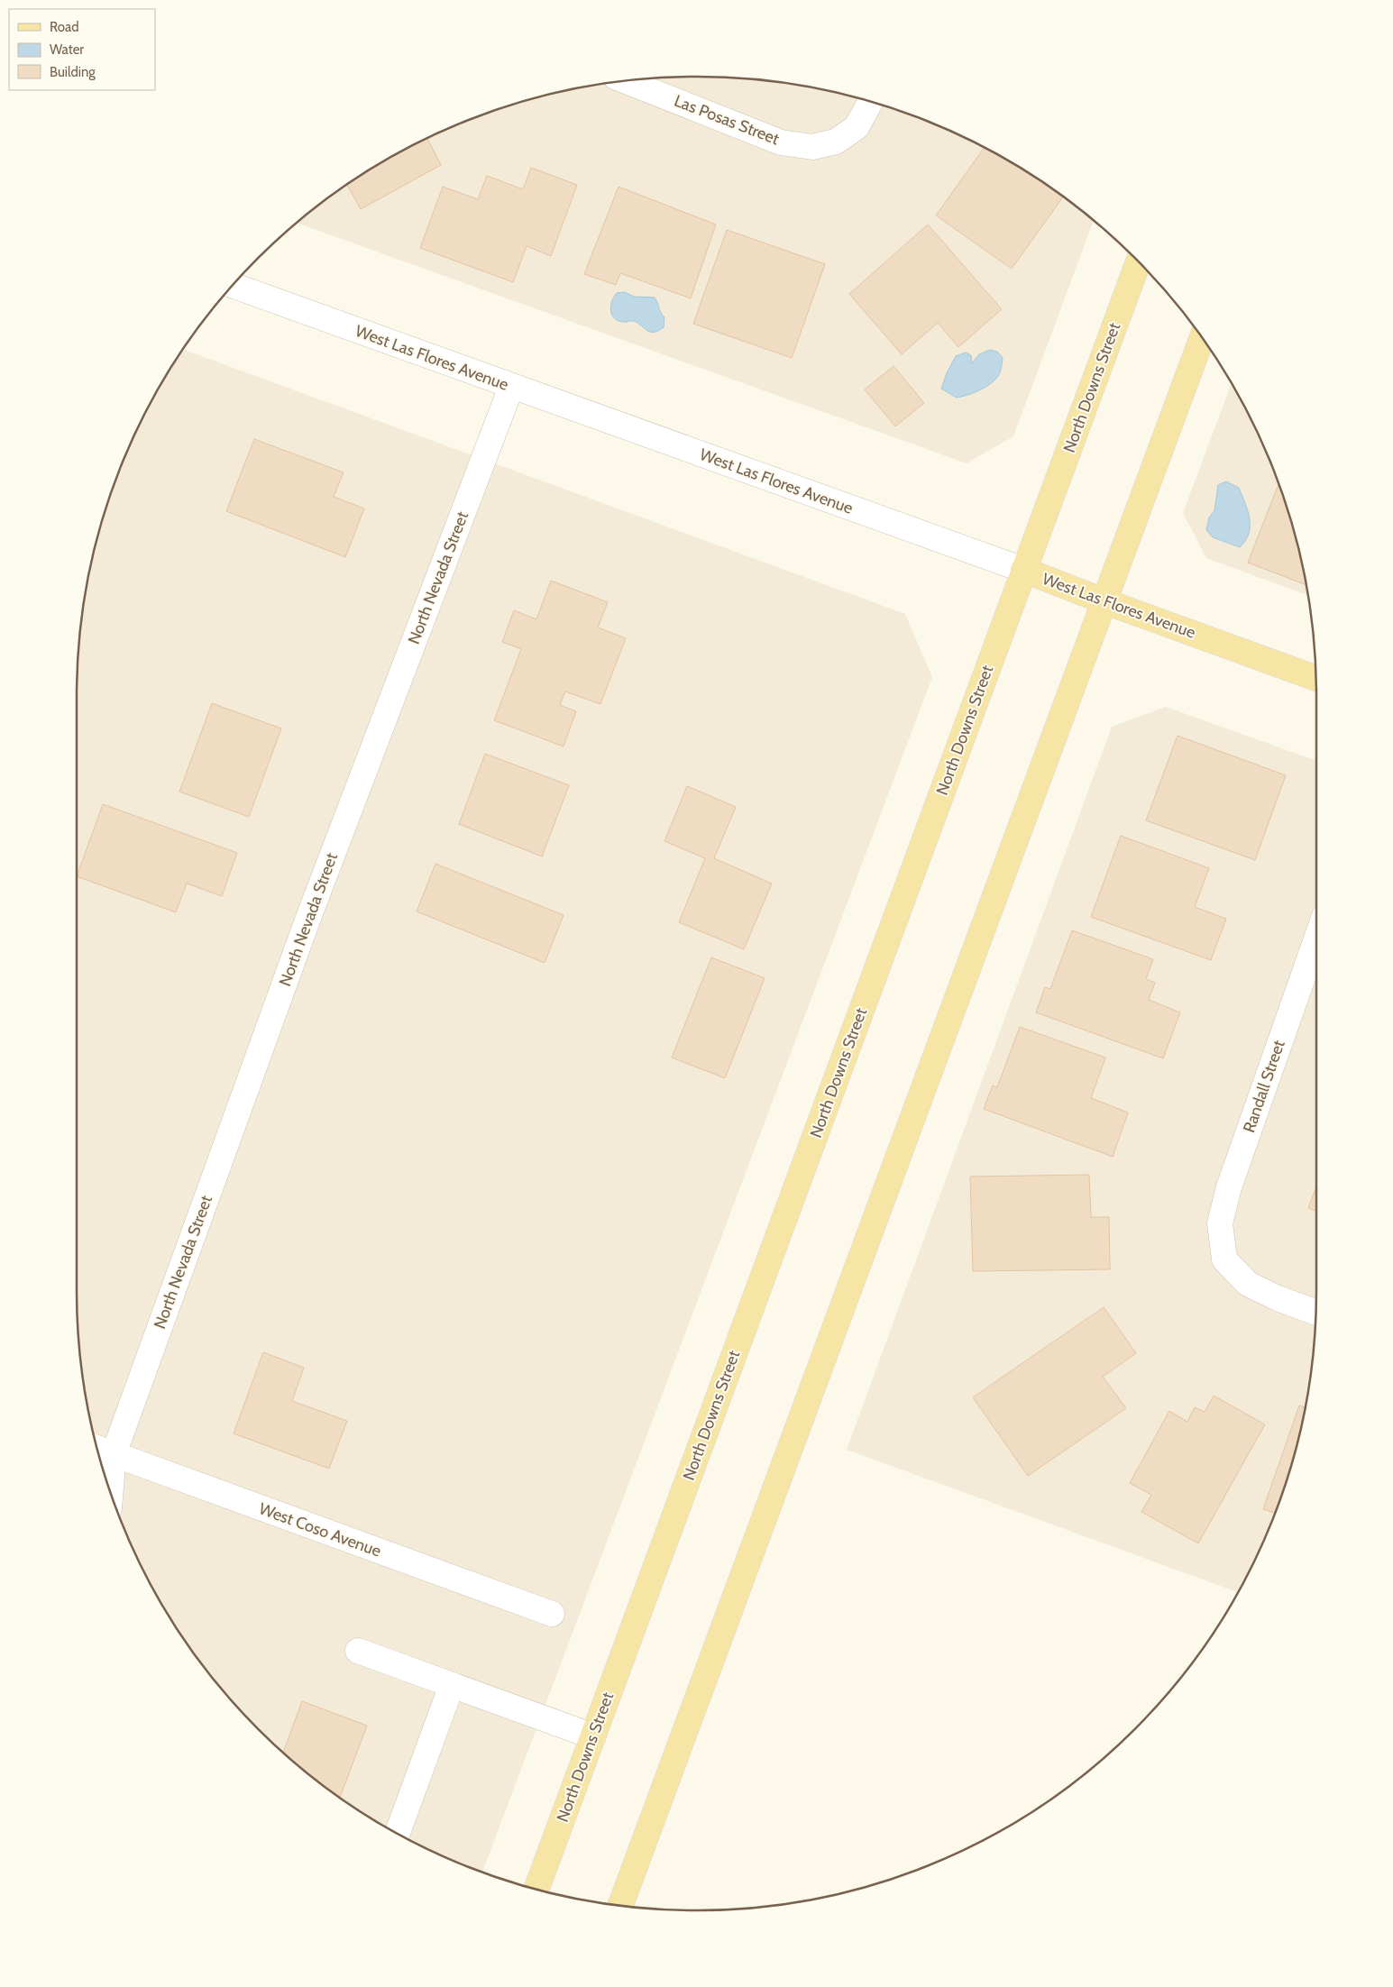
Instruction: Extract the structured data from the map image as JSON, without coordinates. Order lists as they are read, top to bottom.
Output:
{
  "streets": {
    "main road": ["West Las Flores Avenue", "North Downs Street"],
    "street": [
      "Las Posas Street",
      "North Nevada Street",
      "Randall Street",
      "West Coso Avenue"
    ]
  },
  "crossings": [
    ["West Las Flores Avenue", "North Downs Street"],
    ["West Las Flores Avenue", "North Nevada Street"],
    ["North Nevada Street", "West Coso Avenue"]
  ],
  "legend": ["Road", "Water", "Building"]
}
